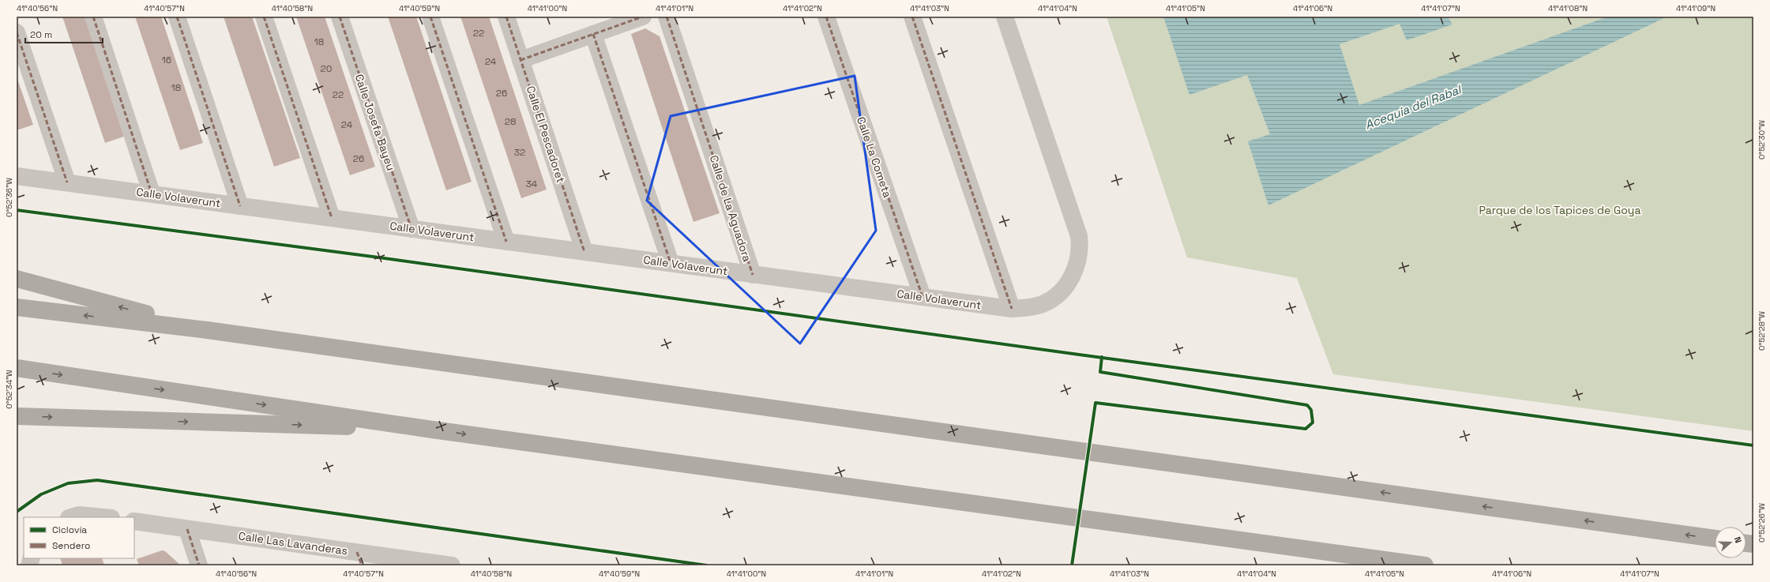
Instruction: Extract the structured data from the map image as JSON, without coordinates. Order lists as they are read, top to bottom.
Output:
{
  "streets": {
    "street": [
      "Calle Josefa Bayeu",
      "Calle El Pescadoret",
      "Calle La Cometa",
      "Calle Volaverunt",
      "Calle de La Aguadora",
      "Calle Las Lavanderas"
    ]
  },
  "crossings": [
    ["Calle Josefa Bayeu", "Calle Volaverunt"],
    ["Calle El Pescadoret", "Calle Volaverunt"],
    ["Calle La Cometa", "Calle Volaverunt"],
    ["Calle Volaverunt", "Calle de La Aguadora"]
  ],
  "water": ["Acequia del Rabal"],
  "parks": ["Parque de los Tapices de Goya"],
  "house_numbers": [
    "22",
    "18",
    "16",
    "24",
    "20",
    "18",
    "26",
    "22",
    "28",
    "24",
    "32",
    "26",
    "34"
  ],
  "legend": ["Ciclovía", "Sendero"],
  "scale_bar": "20 m",
  "north": "right",
  "coordinates": [
    "41°40'56\"N",
    "41°40'57\"N",
    "41°40'58\"N",
    "41°40'59\"N",
    "41°41'00\"N",
    "41°41'01\"N",
    "41°41'02\"N",
    "41°41'03\"N",
    "41°41'04\"N",
    "41°41'05\"N",
    "41°41'06\"N",
    "41°41'07\"N",
    "41°41'08\"N",
    "41°41'09\"N",
    "0°52'30\"W",
    "0°52'36\"W",
    "0°52'28\"W",
    "0°52'34\"W",
    "0°52'26\"W"
  ]
}
